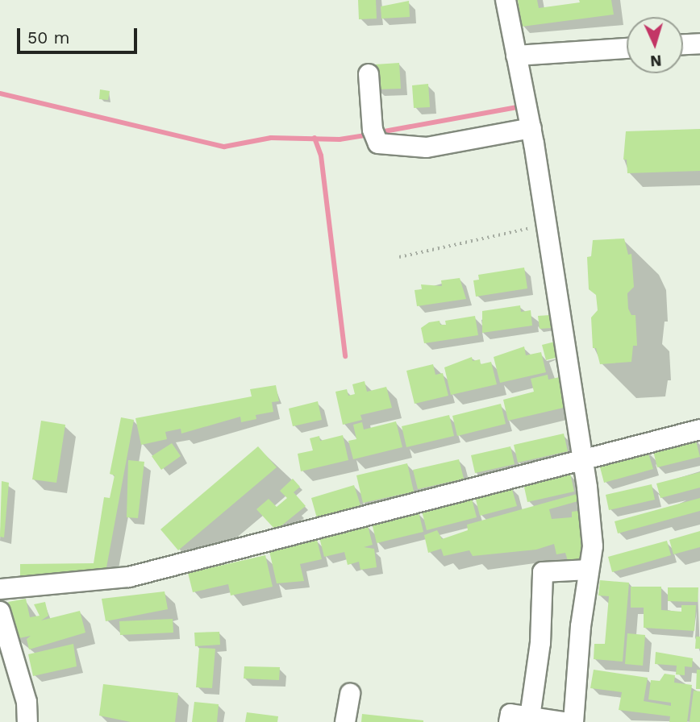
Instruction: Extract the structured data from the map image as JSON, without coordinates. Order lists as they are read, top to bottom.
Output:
{
  "scale_bar": "50 m",
  "north": "bottom"
}
